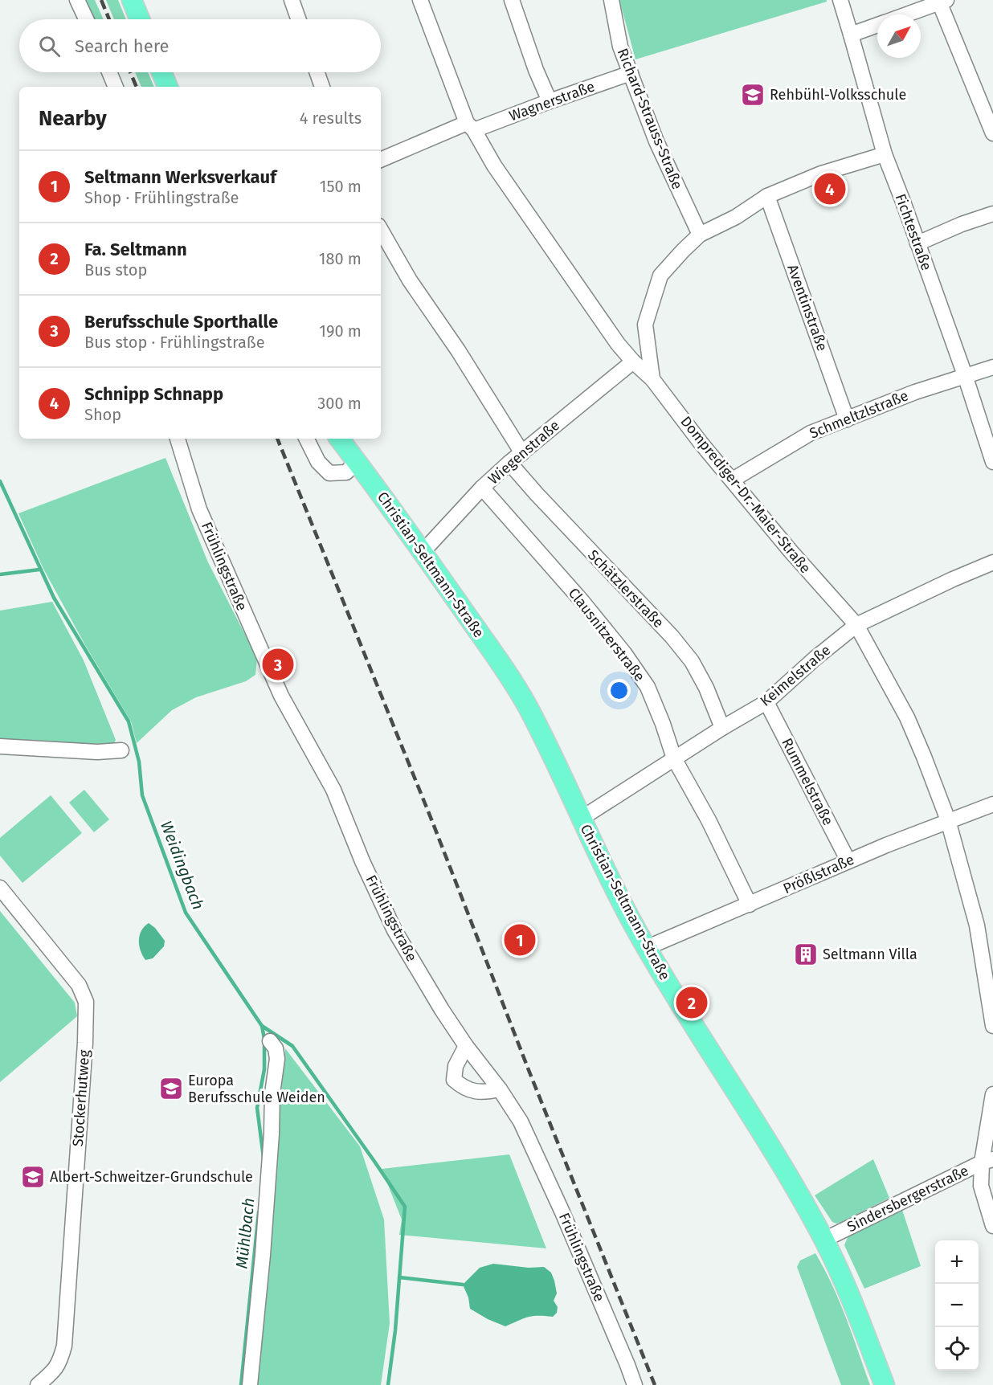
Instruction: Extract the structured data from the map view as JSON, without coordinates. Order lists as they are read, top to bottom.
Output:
{
  "streets": {
    "main road": ["Christian-Seltmann-Straße"],
    "street": [
      "Wagnerstraße",
      "Richard-Strauss-Straße",
      "Fichtestraße",
      "Aventinstraße",
      "Schmeltzlstraße",
      "Wiegenstraße",
      "Domprediger-Dr.-Maier-Straße",
      "Frühlingstraße",
      "Schätzlerstraße",
      "Clausnitzerstraße",
      "Keimelstraße",
      "Rummelstraße",
      "Prößlstraße",
      "Stockerhutweg",
      "Sindersbergerstraße"
    ]
  },
  "crossings": [
    ["Wagnerstraße", "Richard-Strauss-Straße"],
    ["Wagnerstraße", "Domprediger-Dr.-Maier-Straße"],
    ["Fichtestraße", "Schmeltzlstraße"],
    ["Aventinstraße", "Schmeltzlstraße"],
    ["Schmeltzlstraße", "Domprediger-Dr.-Maier-Straße"],
    ["Wiegenstraße", "Domprediger-Dr.-Maier-Straße"],
    ["Wiegenstraße", "Christian-Seltmann-Straße"],
    ["Wiegenstraße", "Schätzlerstraße"],
    ["Wiegenstraße", "Clausnitzerstraße"],
    ["Domprediger-Dr.-Maier-Straße", "Keimelstraße"],
    ["Domprediger-Dr.-Maier-Straße", "Prößlstraße"],
    ["Christian-Seltmann-Straße", "Keimelstraße"],
    ["Christian-Seltmann-Straße", "Prößlstraße"],
    ["Christian-Seltmann-Straße", "Sindersbergerstraße"],
    ["Schätzlerstraße", "Keimelstraße"],
    ["Clausnitzerstraße", "Keimelstraße"],
    ["Clausnitzerstraße", "Prößlstraße"],
    ["Keimelstraße", "Rummelstraße"],
    ["Rummelstraße", "Prößlstraße"]
  ],
  "water": ["Weidingbach", "Mühlbach"],
  "places": {
    "school or university": ["Rehbühl-Volksschule", "Europa Berufsschule Weiden", "Albert-Schweitzer-Grundschule"],
    "building": ["Seltmann Villa"]
  },
  "north": "top right",
  "page": {
    "search": "Search here",
    "heading": ["Nearby", "4 results"],
    "list": [
      {
        "mark": "1",
        "name": "Seltmann Werksverkauf",
        "note": "Shop · Frühlingstraße",
        "value": "150 m"
      },
      {
        "mark": "2",
        "name": "Fa. Seltmann",
        "note": "Bus stop",
        "value": "180 m"
      },
      {
        "mark": "3",
        "name": "Berufsschule Sporthalle",
        "note": "Bus stop · Frühlingstraße",
        "value": "190 m"
      },
      {
        "mark": "4",
        "name": "Schnipp Schnapp",
        "note": "Shop",
        "value": "300 m"
      }
    ],
    "pins": [
      "4",
      "3",
      "1",
      "2"
    ],
    "map_buttons": ["+", "−"]
  }
}
